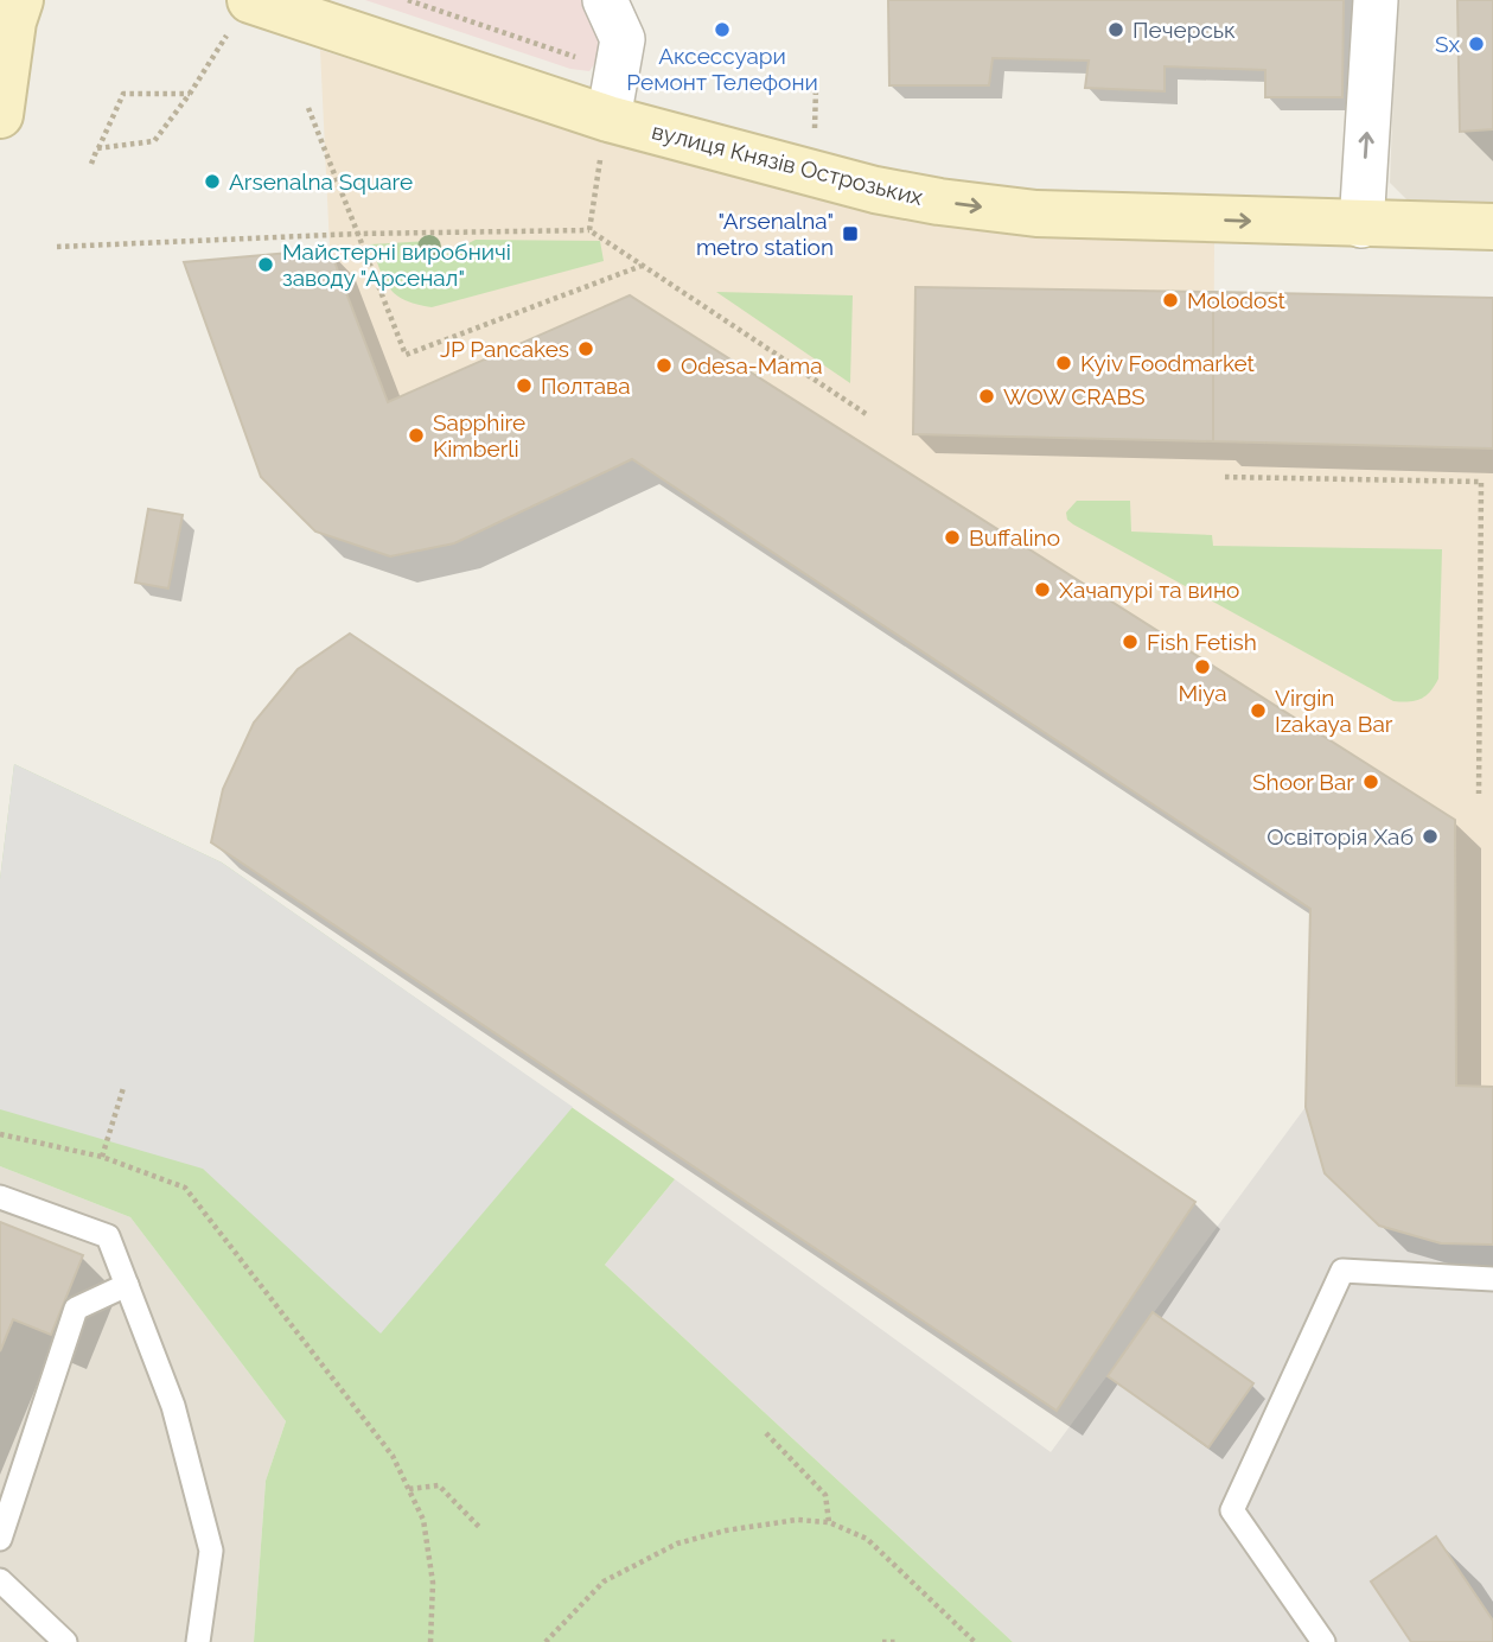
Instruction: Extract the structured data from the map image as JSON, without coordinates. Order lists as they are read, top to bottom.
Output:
{
  "streets": {
    "main road": ["вулиця Князів Острозьких"]
  },
  "one_way": ["вулиця Князів Острозьких"],
  "places": {
    "other": [
      "Аксессуари Ремонт Телефони",
      "Печерськ",
      "Sx",
      "Arsenalna Square",
      "Майстерні виробничі заводу \"Арсенал\"",
      "Molodost",
      "JP Pancakes",
      "Kyiv Foodmarket",
      "Odesa-Mama",
      "Полтава",
      "WOW CRABS",
      "Sapphire Kimberli",
      "Buffalino",
      "Хачапурі та вино",
      "Fish Fetish",
      "Miya",
      "Virgin Izakaya Bar",
      "Shoor Bar",
      "Освіторія Хаб"
    ],
    "transit": ["\"Arsenalna\" metro station"]
  }
}
